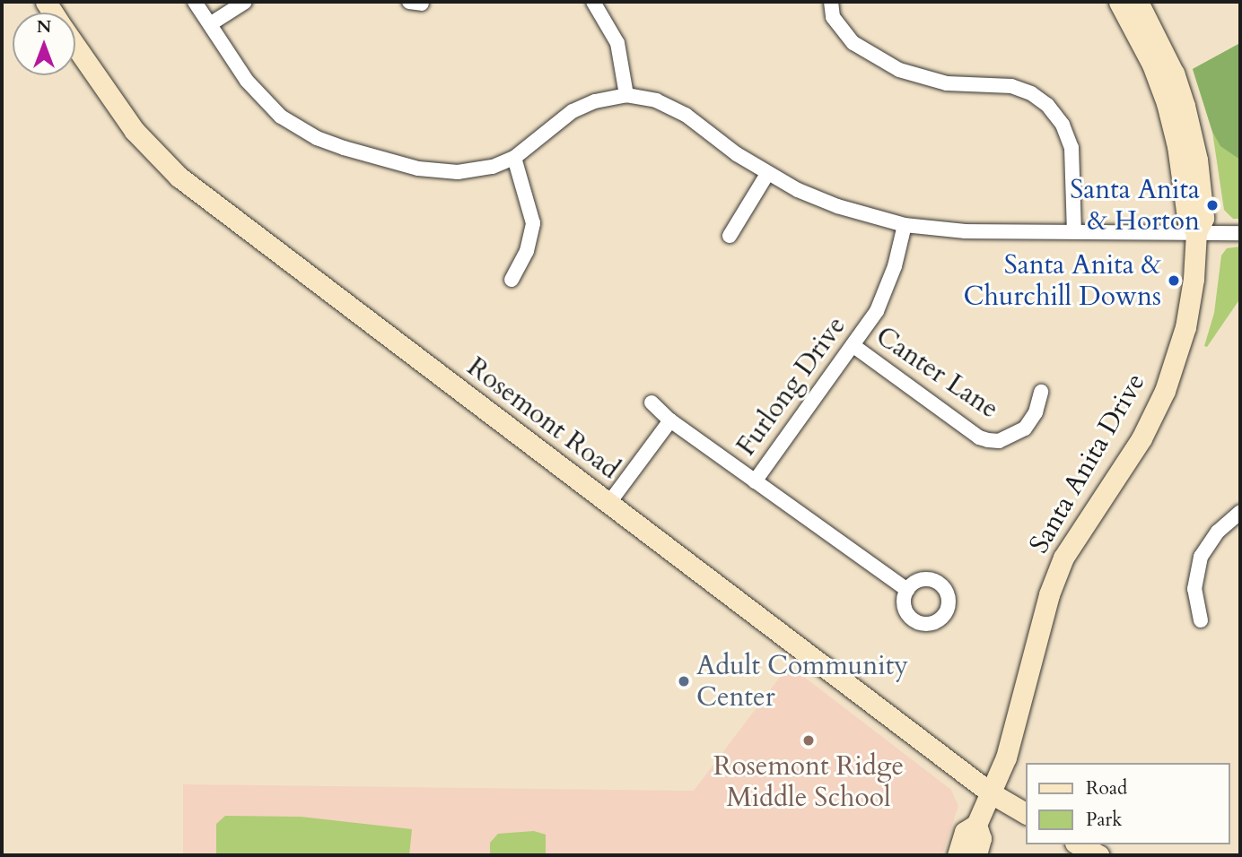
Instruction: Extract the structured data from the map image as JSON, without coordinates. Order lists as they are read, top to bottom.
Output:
{
  "streets": {
    "main road": ["Rosemont Road", "Santa Anita Drive"],
    "street": ["Canter Lane", "Furlong Drive"]
  },
  "crossings": [
    ["Canter Lane", "Furlong Drive"],
    ["Rosemont Road", "Santa Anita Drive"]
  ],
  "places": [
    "Santa Anita & Horton",
    "Santa Anita & Churchill Downs",
    "Adult Community Center",
    "Rosemont Ridge Middle School"
  ],
  "legend": ["Road", "Park"],
  "north": "top"
}
